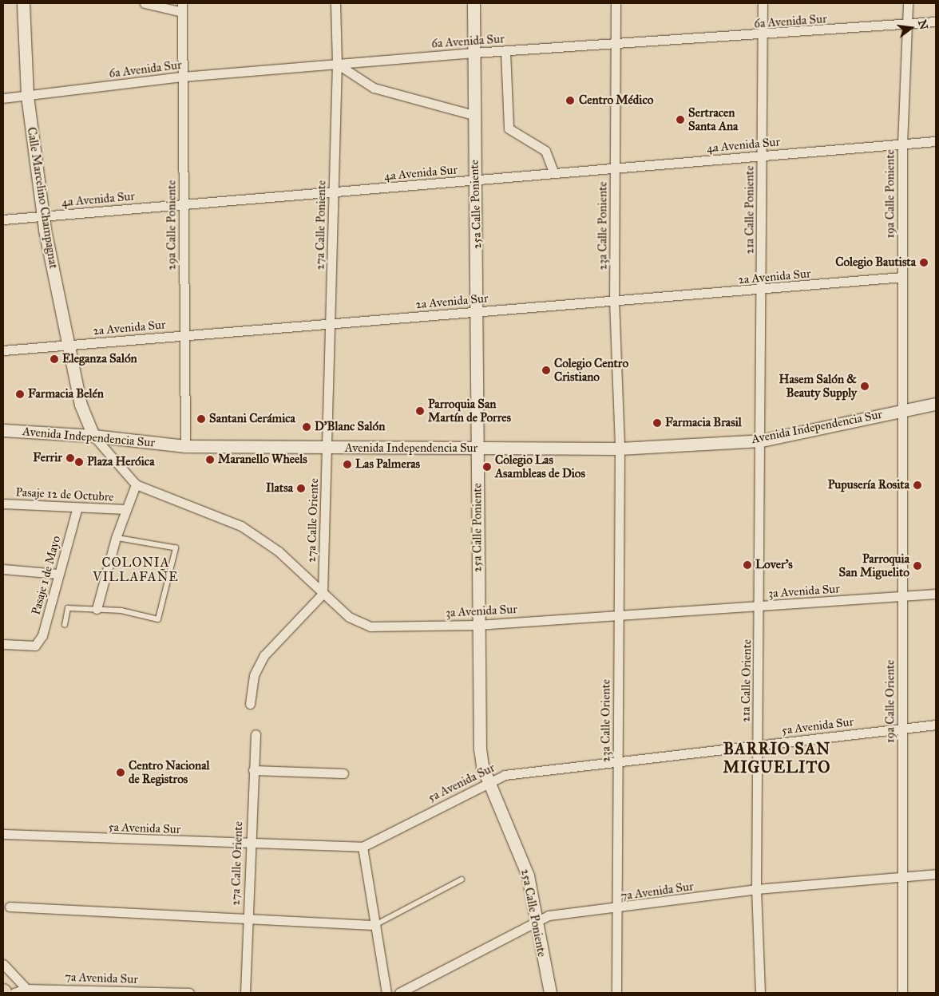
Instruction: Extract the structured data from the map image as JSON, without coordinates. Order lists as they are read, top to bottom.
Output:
{
  "streets": {
    "street": [
      "6a Avenida Sur",
      "4a Avenida Sur",
      "19a Calle Poniente",
      "Calle Marcelino Champagnat",
      "25a Calle Poniente",
      "21a Calle Poniente",
      "29a Calle Poniente",
      "27a Calle Poniente",
      "23a Calle Poniente",
      "2a Avenida Sur",
      "Avenida Independencia Sur",
      "Pasaje 12 de Octubre",
      "27a Calle Oriente",
      "Pasaje 1 de Mayo",
      "3a Avenida Sur",
      "21a Calle Oriente",
      "19a Calle Oriente",
      "23a Calle Oriente",
      "5a Avenida Sur",
      "7a Avenida Sur"
    ]
  },
  "crossings": [
    ["6a Avenida Sur", "19a Calle Poniente"],
    ["6a Avenida Sur", "Calle Marcelino Champagnat"],
    ["6a Avenida Sur", "25a Calle Poniente"],
    ["6a Avenida Sur", "21a Calle Poniente"],
    ["6a Avenida Sur", "29a Calle Poniente"],
    ["6a Avenida Sur", "27a Calle Poniente"],
    ["6a Avenida Sur", "23a Calle Poniente"],
    ["4a Avenida Sur", "19a Calle Poniente"],
    ["4a Avenida Sur", "Calle Marcelino Champagnat"],
    ["4a Avenida Sur", "25a Calle Poniente"],
    ["4a Avenida Sur", "21a Calle Poniente"],
    ["4a Avenida Sur", "29a Calle Poniente"],
    ["4a Avenida Sur", "27a Calle Poniente"],
    ["4a Avenida Sur", "23a Calle Poniente"],
    ["19a Calle Poniente", "2a Avenida Sur"],
    ["19a Calle Poniente", "Avenida Independencia Sur"],
    ["19a Calle Poniente", "19a Calle Oriente"],
    ["Calle Marcelino Champagnat", "2a Avenida Sur"],
    ["Calle Marcelino Champagnat", "Avenida Independencia Sur"],
    ["Calle Marcelino Champagnat", "3a Avenida Sur"],
    ["25a Calle Poniente", "2a Avenida Sur"],
    ["25a Calle Poniente", "Avenida Independencia Sur"],
    ["25a Calle Poniente", "3a Avenida Sur"],
    ["25a Calle Poniente", "5a Avenida Sur"],
    ["25a Calle Poniente", "7a Avenida Sur"],
    ["21a Calle Poniente", "2a Avenida Sur"],
    ["21a Calle Poniente", "Avenida Independencia Sur"],
    ["21a Calle Poniente", "21a Calle Oriente"],
    ["29a Calle Poniente", "2a Avenida Sur"],
    ["29a Calle Poniente", "Avenida Independencia Sur"],
    ["27a Calle Poniente", "2a Avenida Sur"],
    ["27a Calle Poniente", "Avenida Independencia Sur"],
    ["27a Calle Poniente", "27a Calle Oriente"],
    ["23a Calle Poniente", "2a Avenida Sur"],
    ["23a Calle Poniente", "Avenida Independencia Sur"],
    ["23a Calle Poniente", "23a Calle Oriente"],
    ["Avenida Independencia Sur", "27a Calle Oriente"],
    ["Avenida Independencia Sur", "3a Avenida Sur"],
    ["Avenida Independencia Sur", "21a Calle Oriente"],
    ["Avenida Independencia Sur", "19a Calle Oriente"],
    ["Avenida Independencia Sur", "23a Calle Oriente"],
    ["Pasaje 12 de Octubre", "Pasaje 1 de Mayo"],
    ["27a Calle Oriente", "3a Avenida Sur"],
    ["27a Calle Oriente", "5a Avenida Sur"],
    ["3a Avenida Sur", "21a Calle Oriente"],
    ["3a Avenida Sur", "19a Calle Oriente"],
    ["3a Avenida Sur", "23a Calle Oriente"],
    ["21a Calle Oriente", "5a Avenida Sur"],
    ["21a Calle Oriente", "7a Avenida Sur"],
    ["19a Calle Oriente", "5a Avenida Sur"],
    ["19a Calle Oriente", "7a Avenida Sur"],
    ["23a Calle Oriente", "5a Avenida Sur"],
    ["23a Calle Oriente", "7a Avenida Sur"]
  ],
  "districts": ["COLONIA VILLAFAÑE", "BARRIO SAN MIGUELITO"],
  "places": [
    "Centro Médico",
    "Sertracen Santa Ana",
    "Colegio Bautista",
    "Eleganza Salón",
    "Colegio Centro Cristiano",
    "Hasem Salón & Beauty Supply",
    "Farmacia Belén",
    "Parroquia San Martín de Porres",
    "Santani Cerámica",
    "Farmacia Brasil",
    "D'Blanc Salón",
    "Ferrir",
    "Maranello Wheels",
    "Plaza Heróica",
    "Las Palmeras",
    "Colegio Las Asambleas de Dios",
    "Pupusería Rosita",
    "Ilatsa",
    "Lover's",
    "Parroquia San Miguelito",
    "Centro Nacional de Registros"
  ],
  "north": "right"
}
